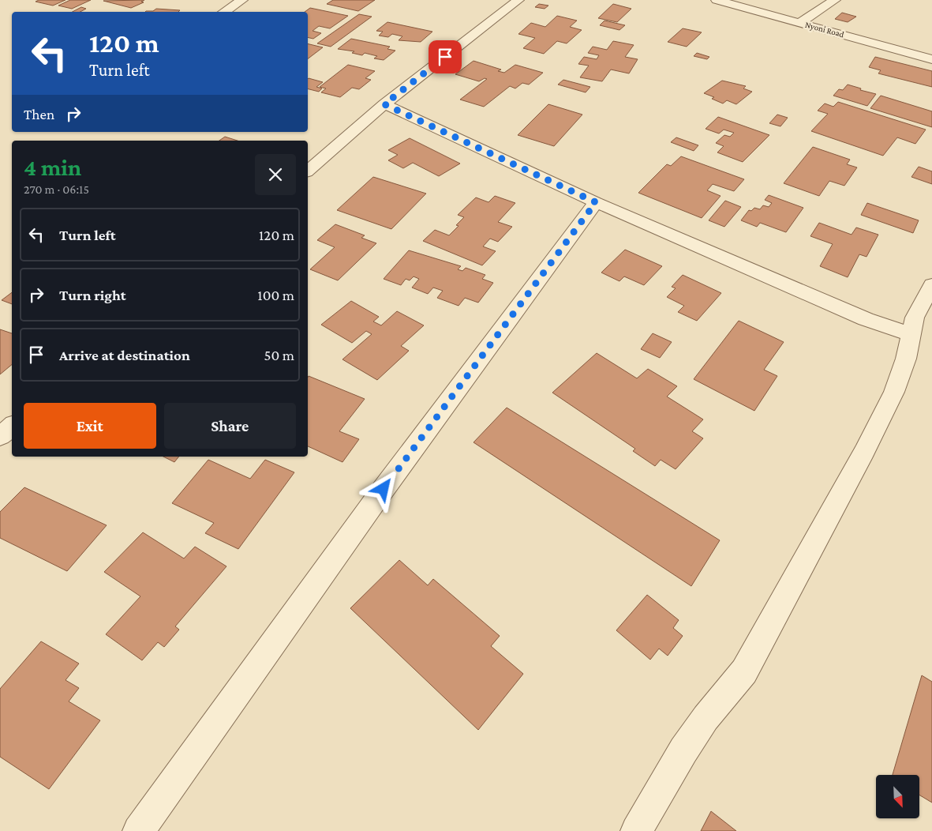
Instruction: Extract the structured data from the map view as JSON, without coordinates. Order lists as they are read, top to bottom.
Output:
{
  "streets": {
    "street": ["Nyoni Road"]
  },
  "north": "bottom right",
  "page": {
    "turn": ["120 m", "Turn left"],
    "then": "Then",
    "heading": ["4 min", "270 m · 06:15"],
    "list": [
      {
        "name": "Turn left",
        "value": "120 m"
      },
      {
        "name": "Turn right",
        "value": "100 m"
      },
      {
        "name": "Arrive at destination",
        "value": "50 m"
      }
    ],
    "buttons": ["Exit", "Share"]
  }
}
